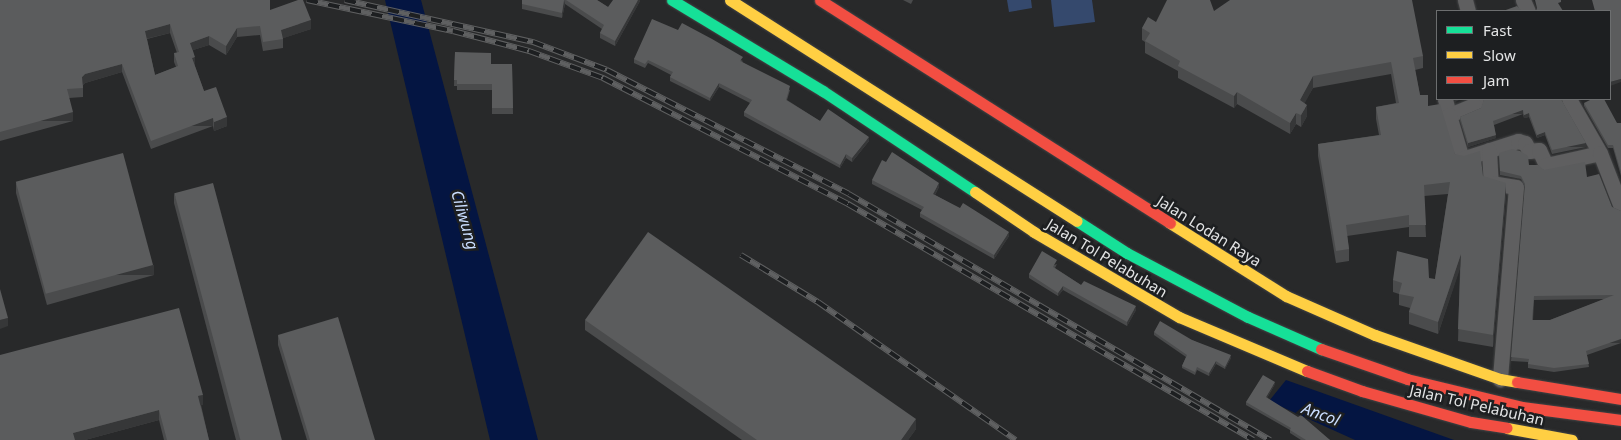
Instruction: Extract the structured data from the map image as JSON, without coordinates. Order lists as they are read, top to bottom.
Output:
{
  "streets": {
    "highway": ["Jalan Lodan Raya", "Jalan Tol Pelabuhan"]
  },
  "water": ["Ciliwung", "Ancol"],
  "legend": ["Fast", "Slow", "Jam"]
}
